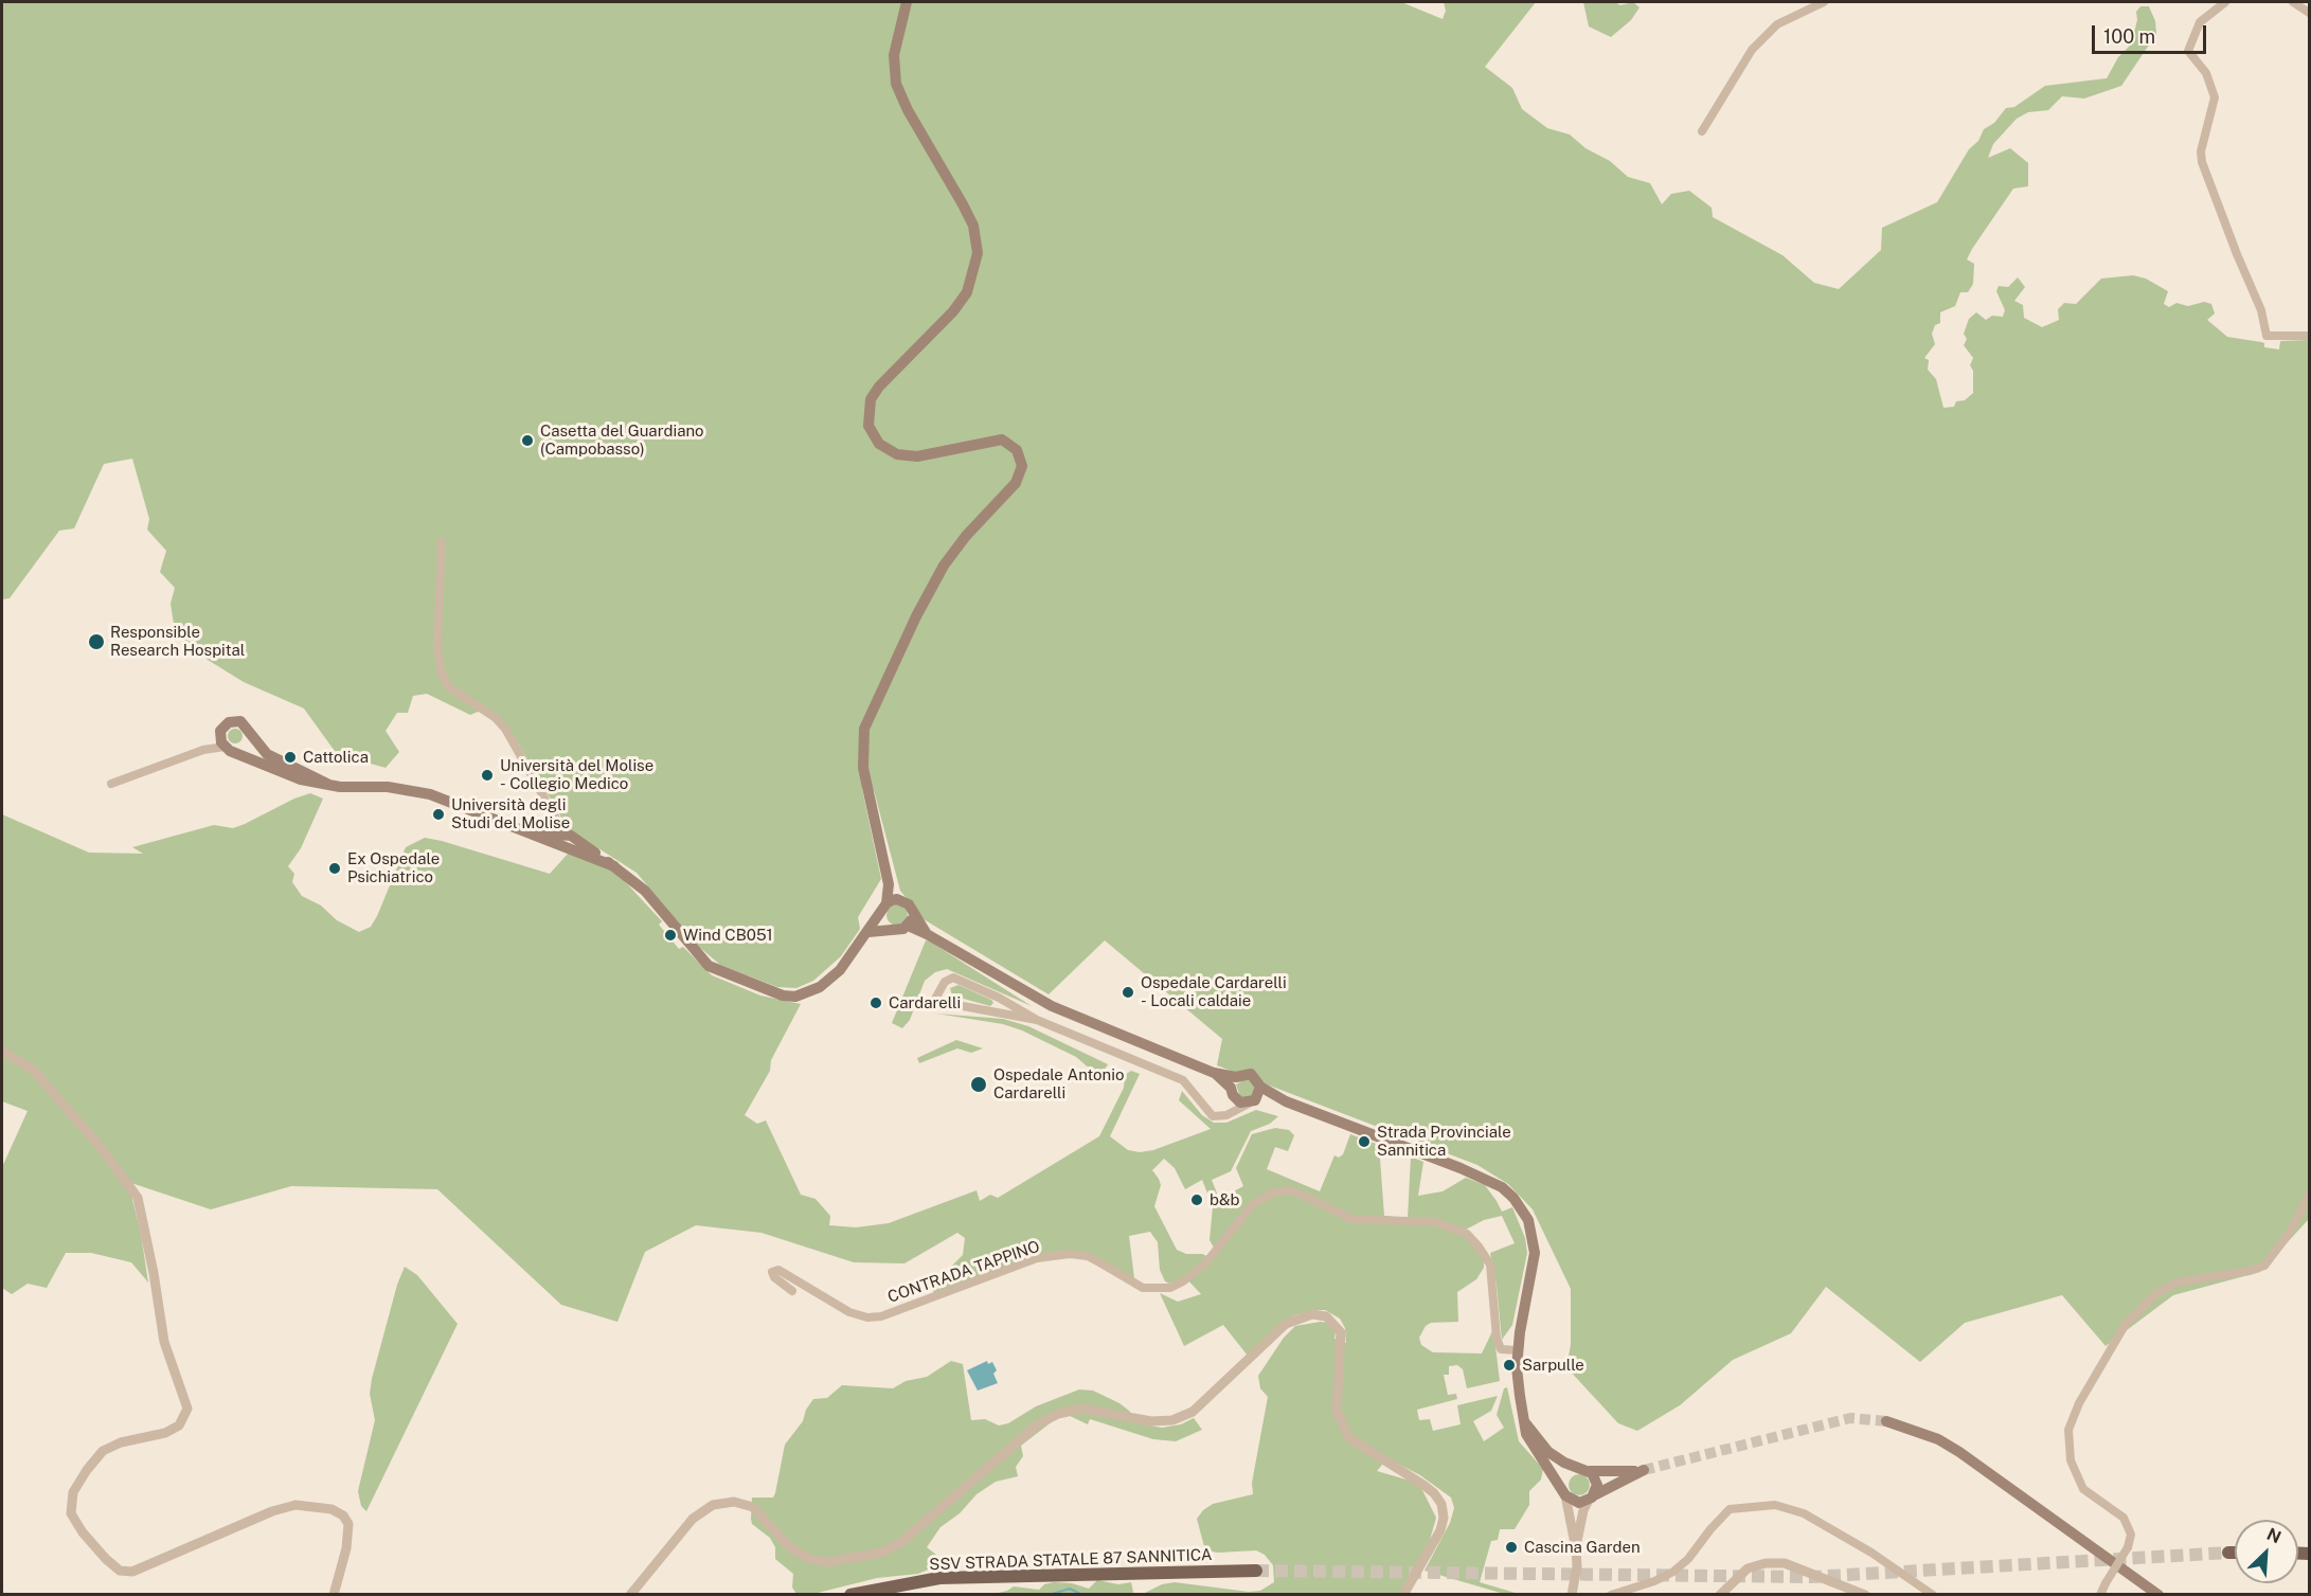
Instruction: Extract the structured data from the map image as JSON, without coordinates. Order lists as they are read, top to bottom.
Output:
{
  "streets": {
    "main road": ["SSV STRADA STATALE 87 SANNITICA"],
    "street": ["CONTRADA TAPPINO"]
  },
  "places": [
    "Casetta del Guardiano (Campobasso)",
    "Responsible Research Hospital",
    "Cattolica",
    "Università del Molise - Collegio Medico",
    "Università degli Studi del Molise",
    "Ex Ospedale Psichiatrico",
    "Wind CB051",
    "Ospedale Cardarelli - Locali caldaie",
    "Cardarelli",
    "Ospedale Antonio Cardarelli",
    "Strada Provinciale Sannitica",
    "b&b",
    "Sarpulle",
    "Cascina Garden"
  ],
  "scale_bar": "100 m",
  "north": "top right"
}
